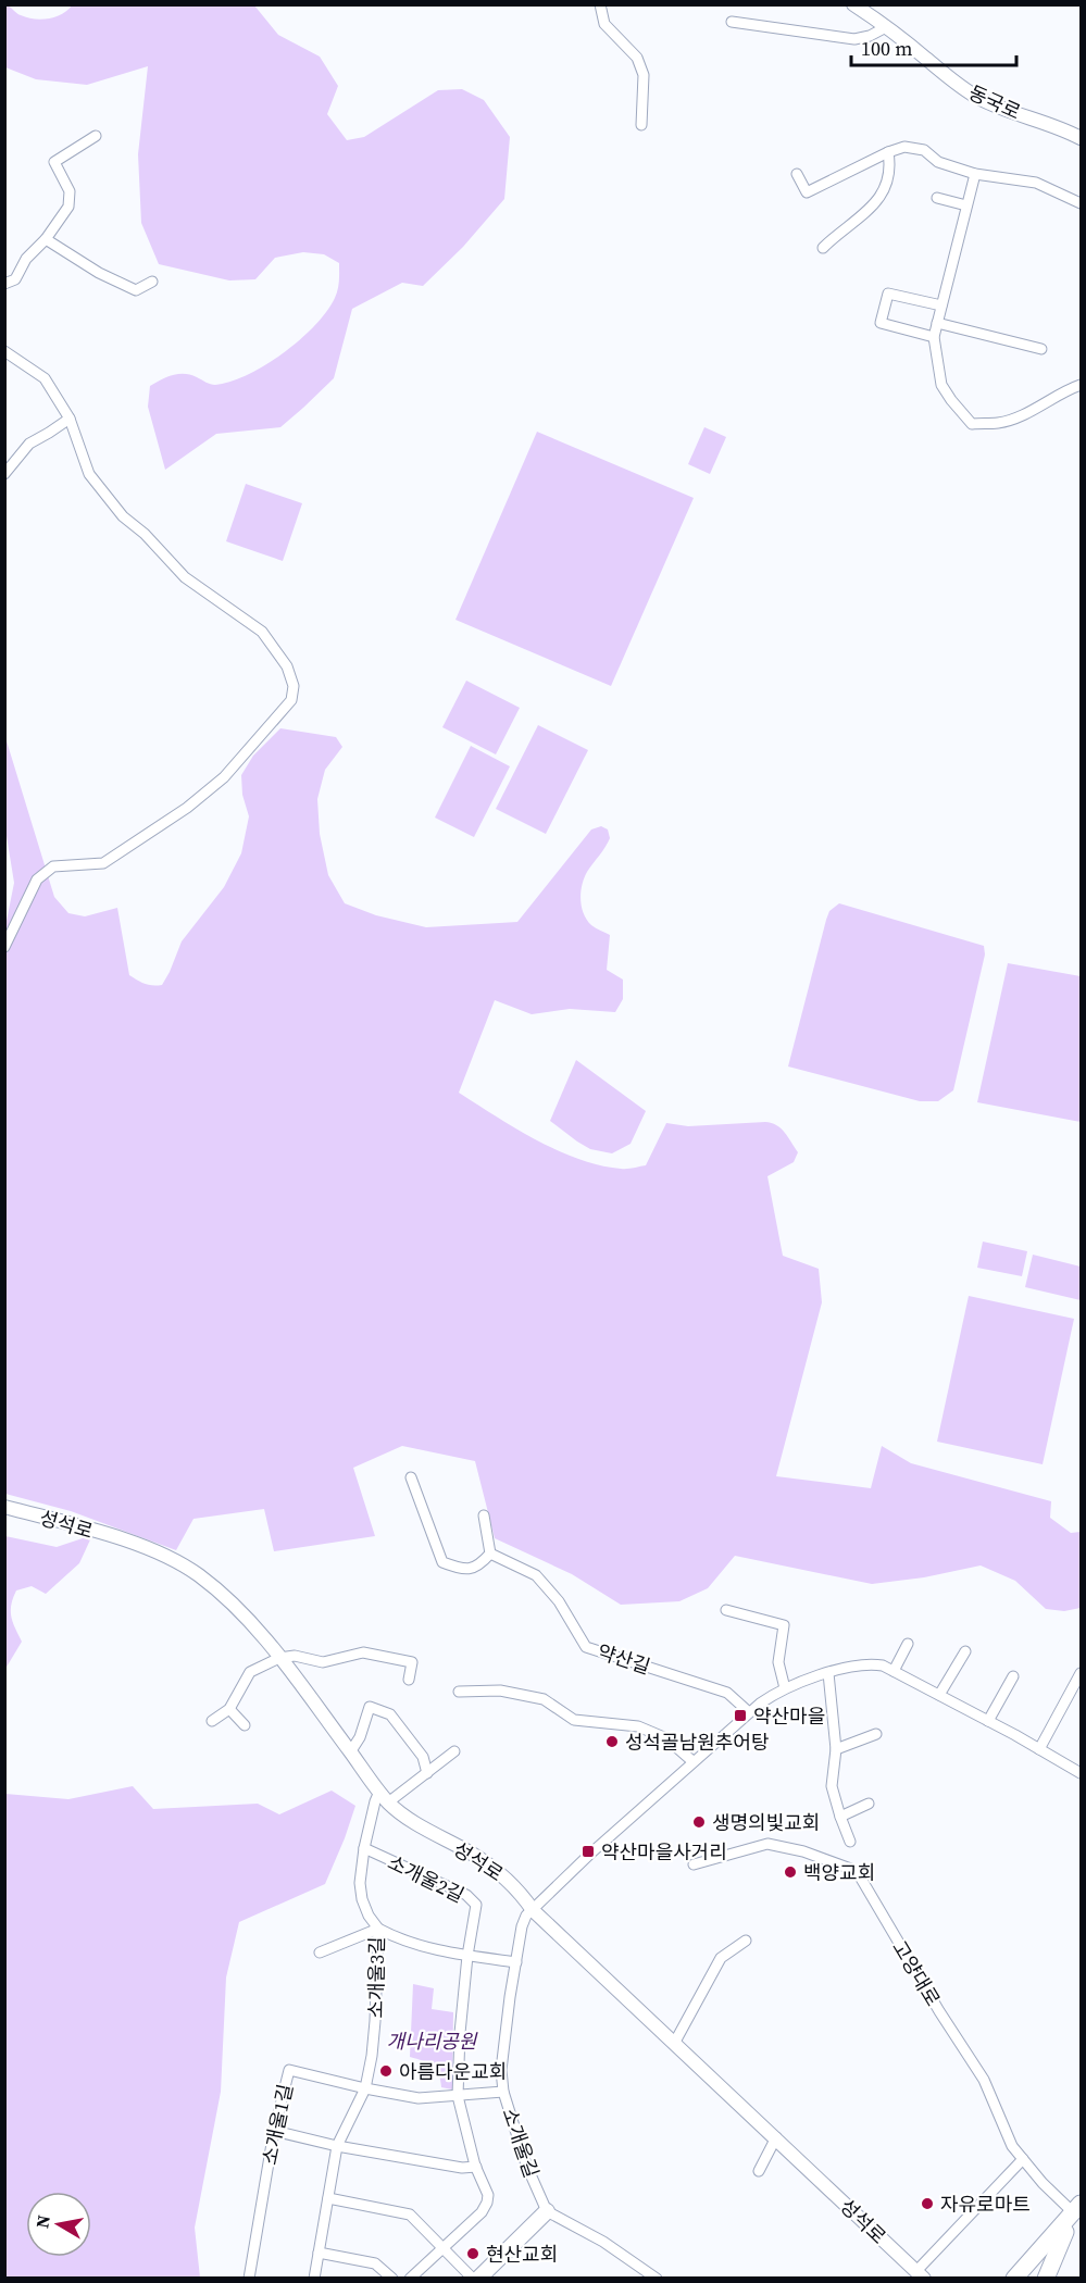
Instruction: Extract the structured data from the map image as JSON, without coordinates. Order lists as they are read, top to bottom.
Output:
{
  "streets": {
    "street": [
      "동국로",
      "성석로",
      "약산길",
      "소개울2길",
      "고양대로",
      "소개울3길",
      "소개울1길",
      "소개울길"
    ]
  },
  "crossings": [
    ["성석로", "소개울3길"],
    ["성석로", "소개울길"],
    ["소개울2길", "소개울3길"],
    ["소개울2길", "소개울1길"],
    ["소개울3길", "소개울1길"],
    ["소개울1길", "소개울길"]
  ],
  "parks": ["개나리공원"],
  "places": {
    "transit": ["약산마을", "약산마을사거리"],
    "other": [
      "성석골남원추어탕",
      "생명의빛교회",
      "백양교회",
      "아름다운교회",
      "자유로마트",
      "현산교회"
    ]
  },
  "scale_bar": "100 m",
  "north": "left"
}
